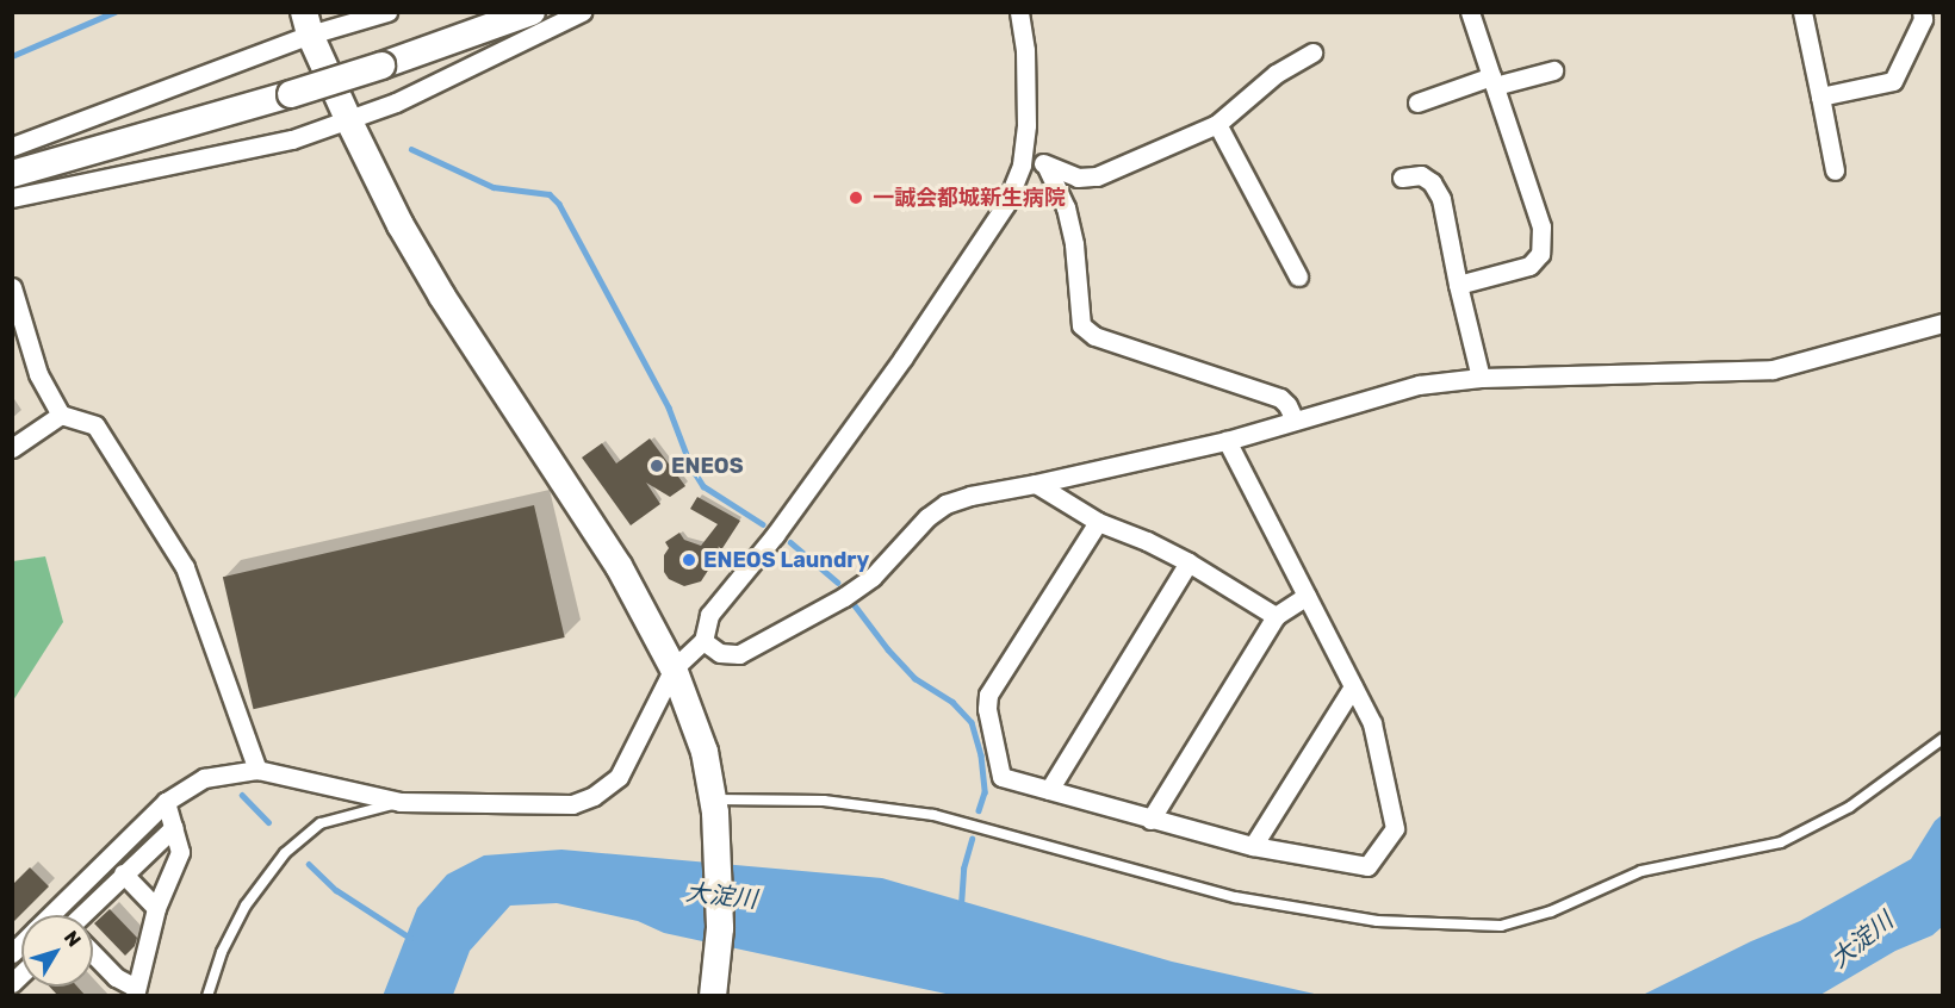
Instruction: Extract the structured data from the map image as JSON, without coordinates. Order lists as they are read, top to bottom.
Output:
{
  "water": ["大淀川"],
  "places": ["一誠会都城新生病院", "ENEOS", "ENEOS Laundry"],
  "north": "top right"
}
